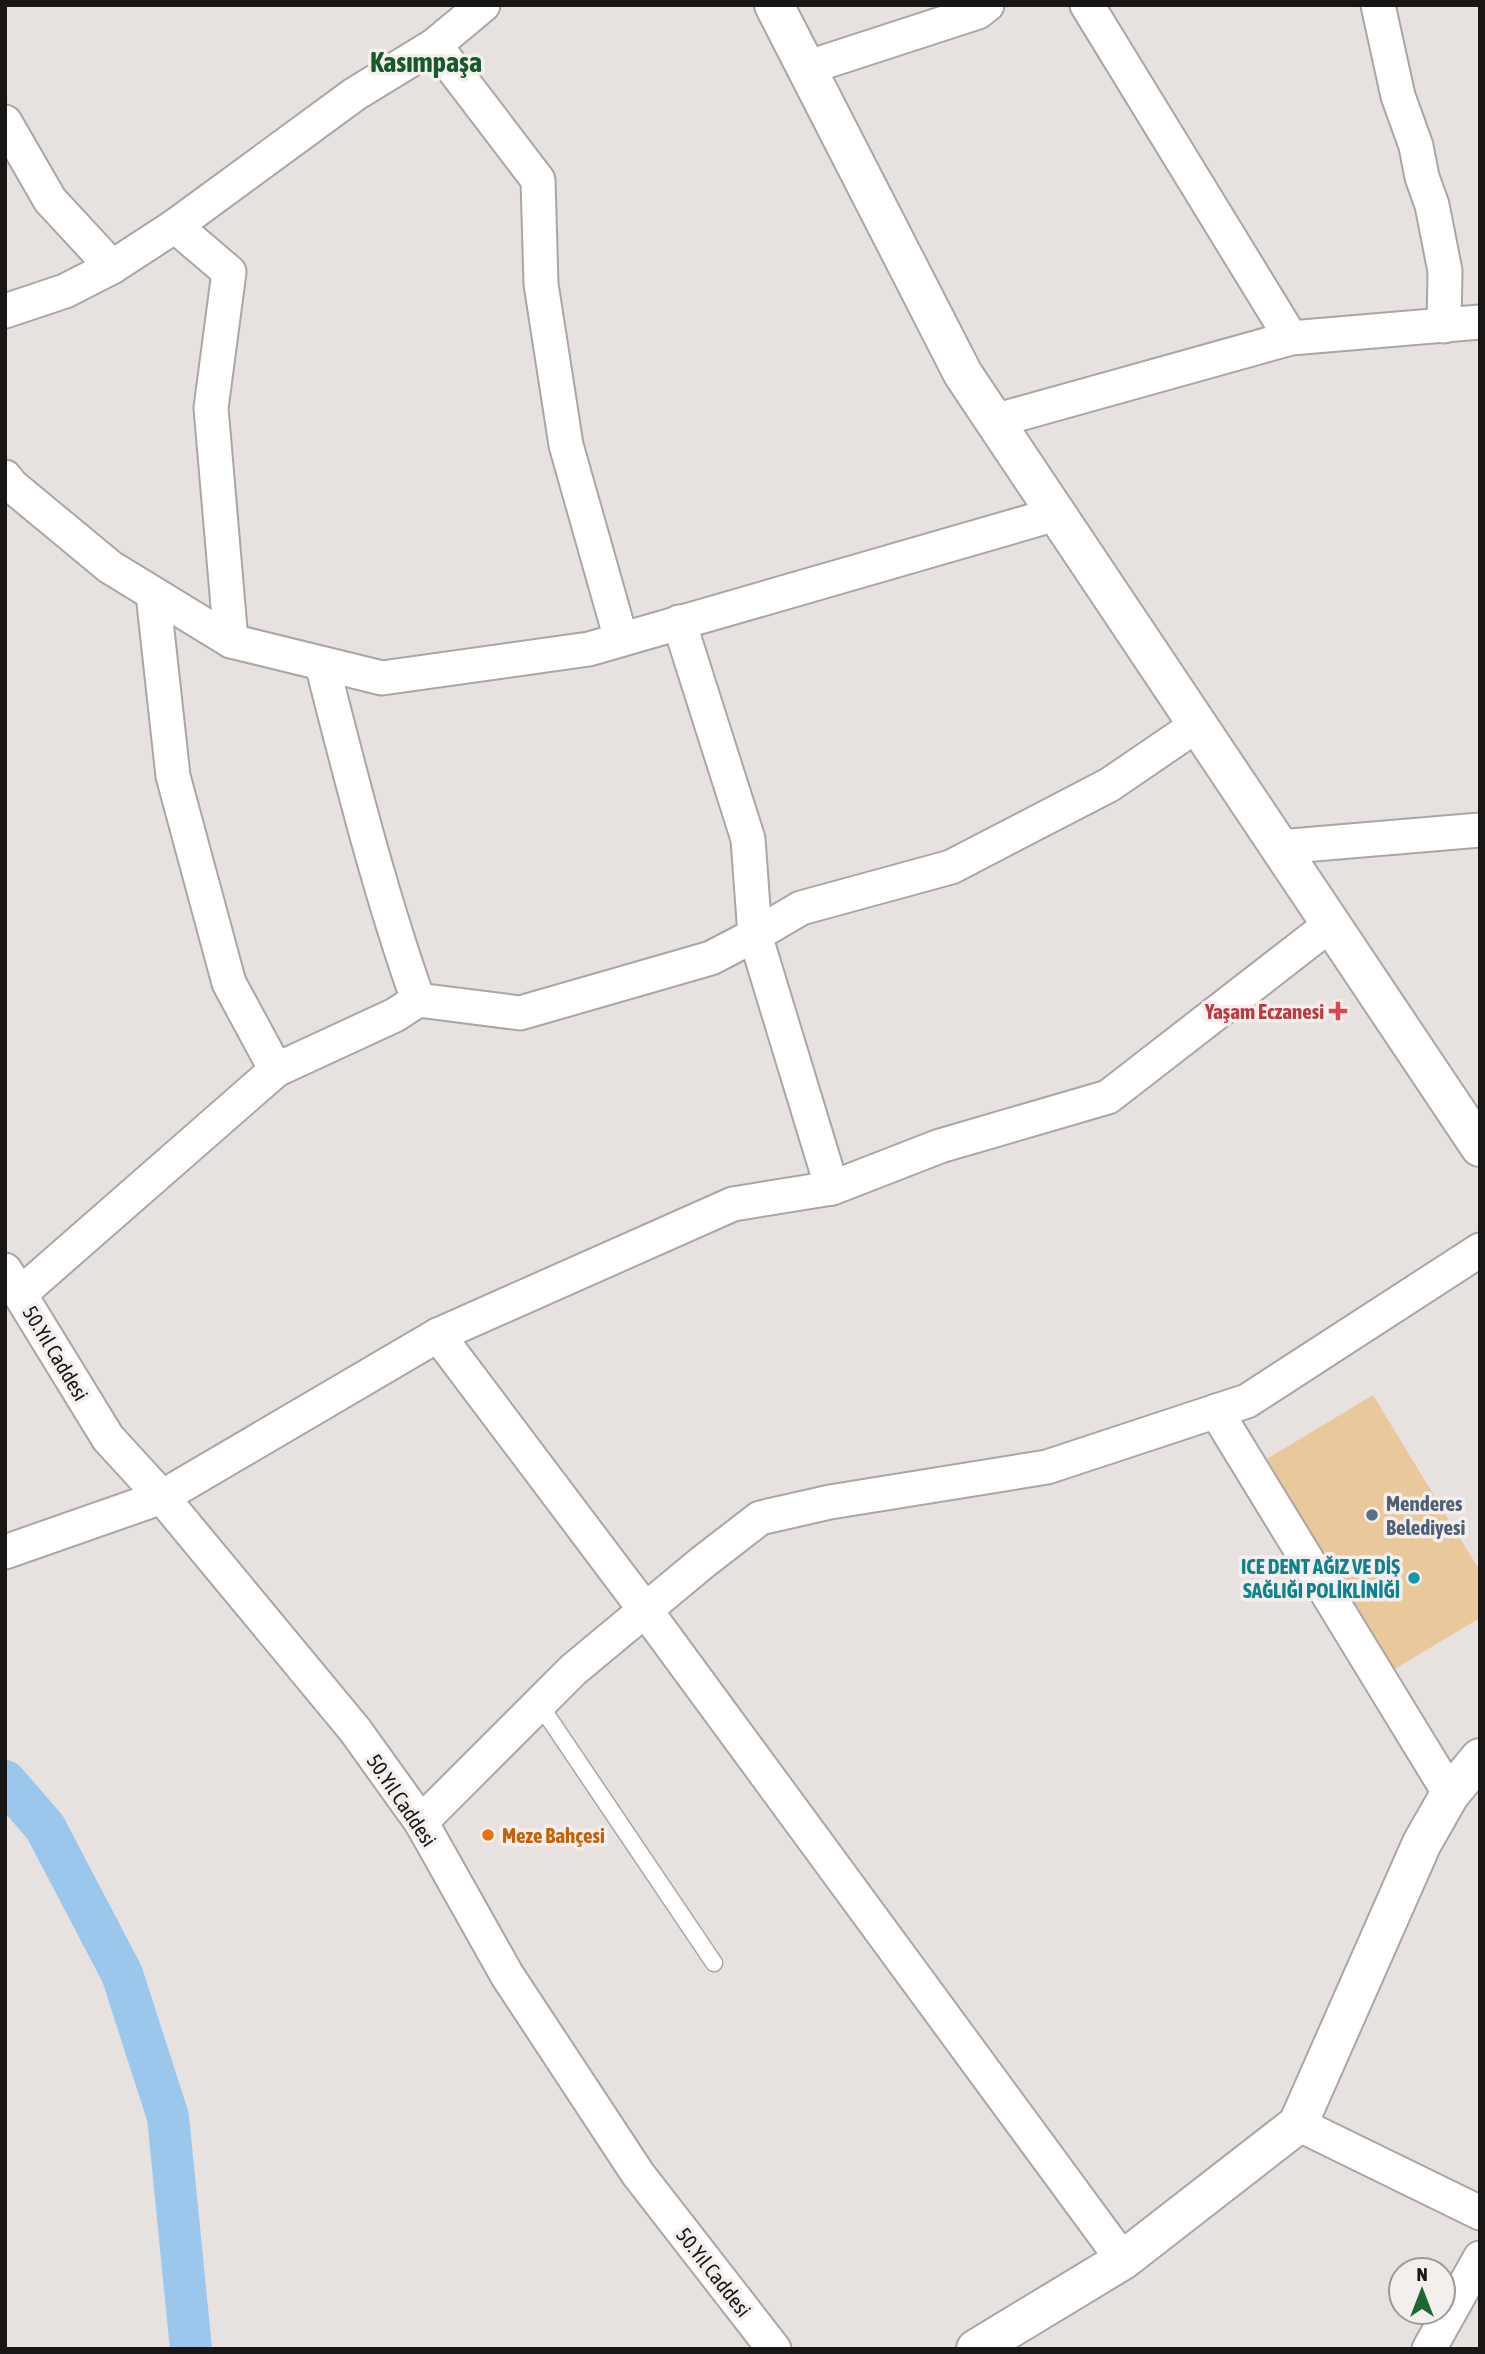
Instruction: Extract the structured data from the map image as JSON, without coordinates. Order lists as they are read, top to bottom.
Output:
{
  "streets": {
    "street": ["50.Yıl Caddesi"]
  },
  "districts": ["Kasımpaşa"],
  "places": {
    "health": ["Yaşam Eczanesi"],
    "other": ["Menderes Belediyesi", "ICE DENT AĞIZ VE DİŞ SAĞLIĞI POLİKLİNİĞİ", "Meze Bahçesi"]
  },
  "north": "top"
}
